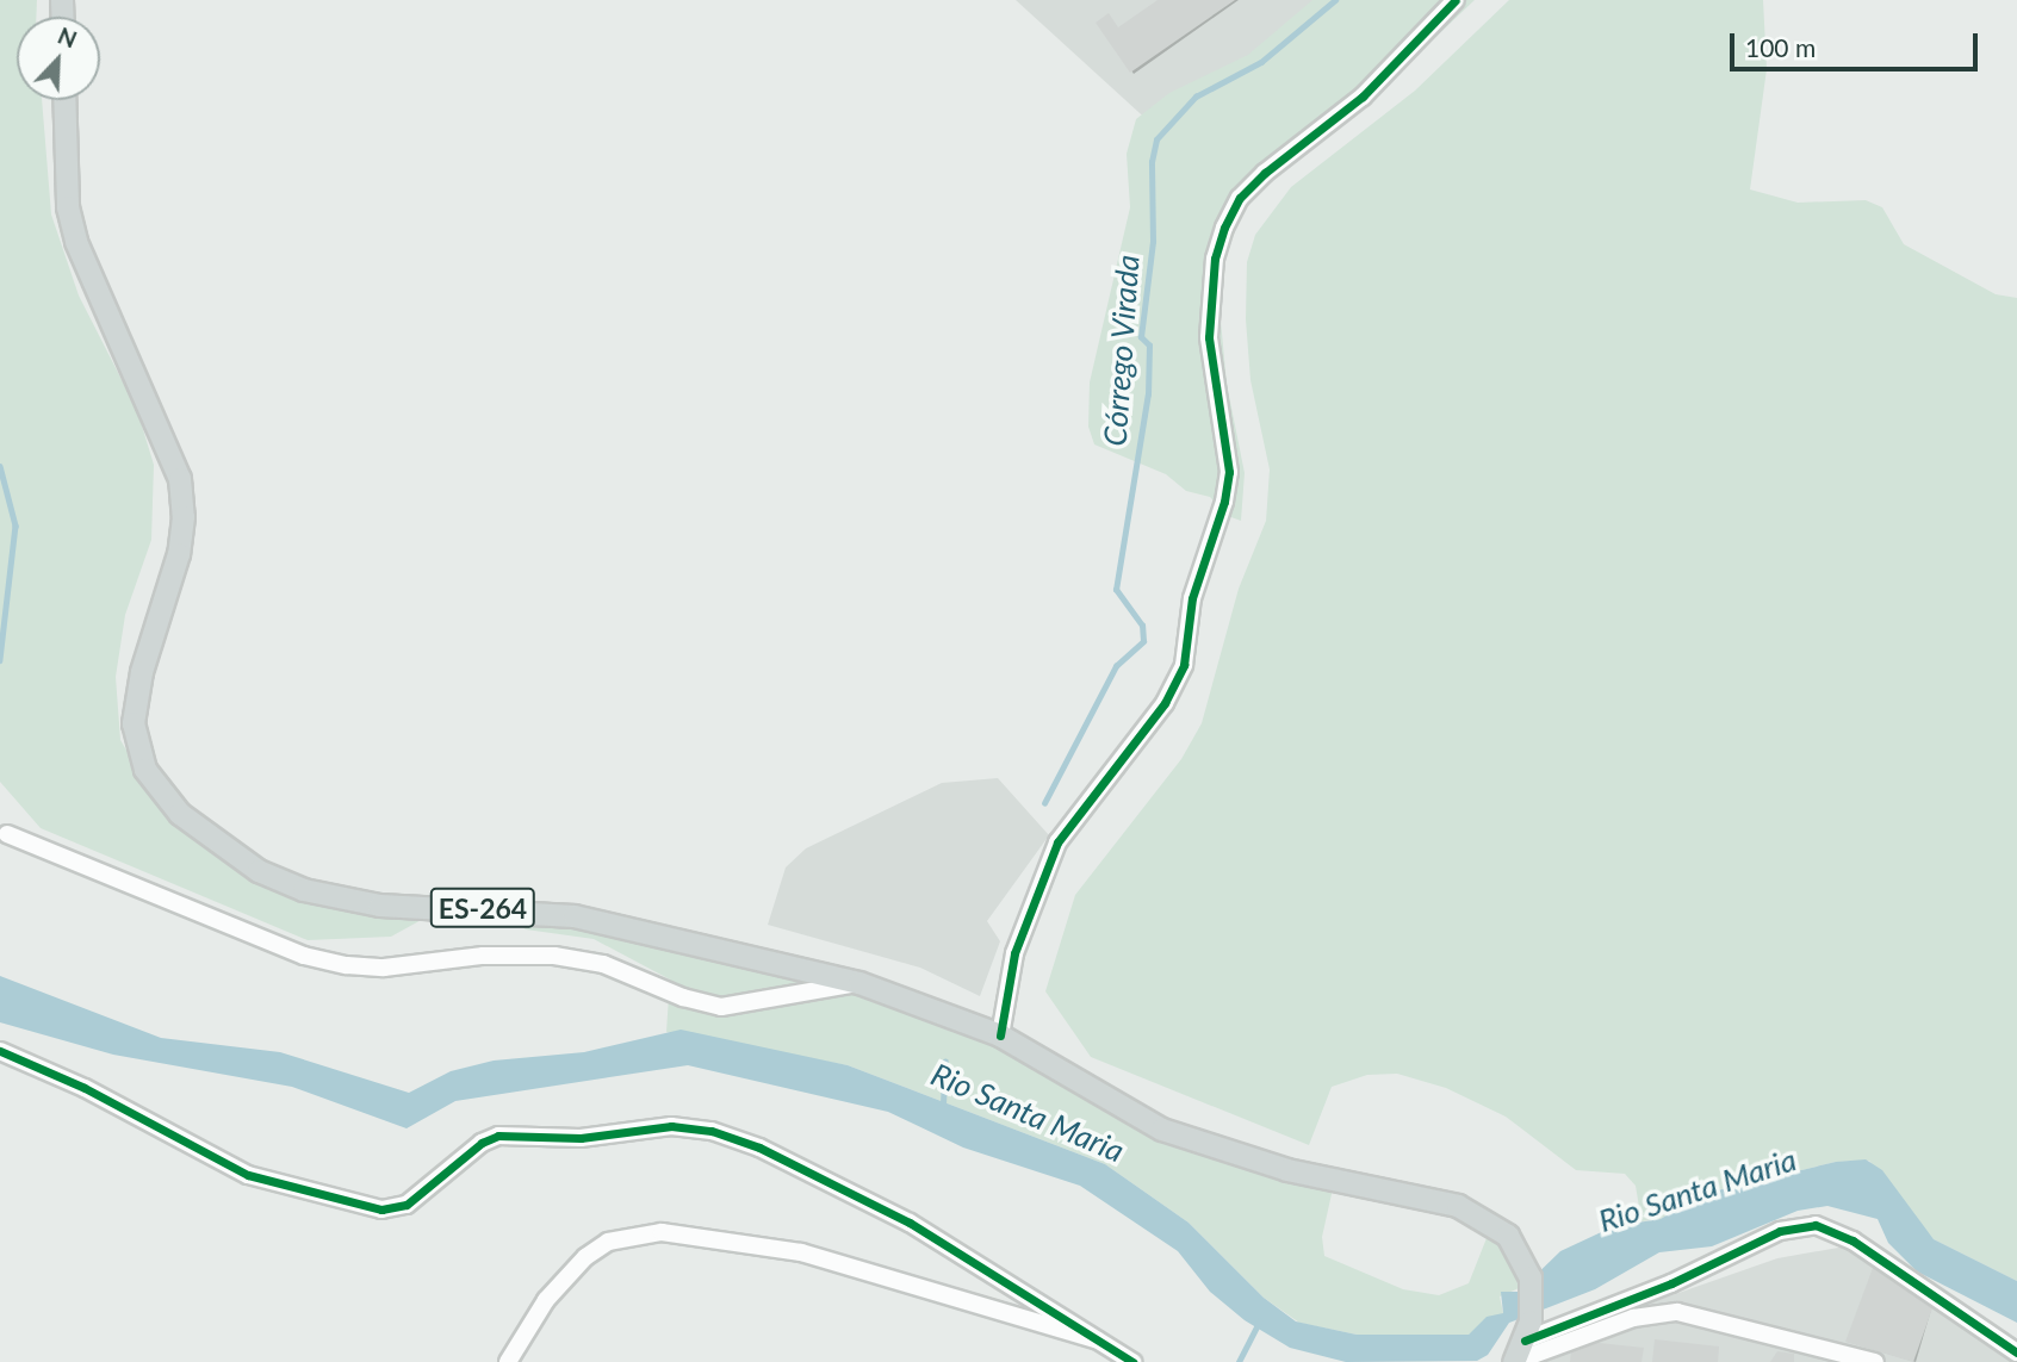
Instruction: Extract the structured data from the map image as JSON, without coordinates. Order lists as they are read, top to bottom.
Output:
{
  "streets": {
    "main road": ["ES-264"]
  },
  "water": ["Córrego Virada", "Rio Santa Maria"],
  "scale_bar": "100 m",
  "north": "top right"
}
